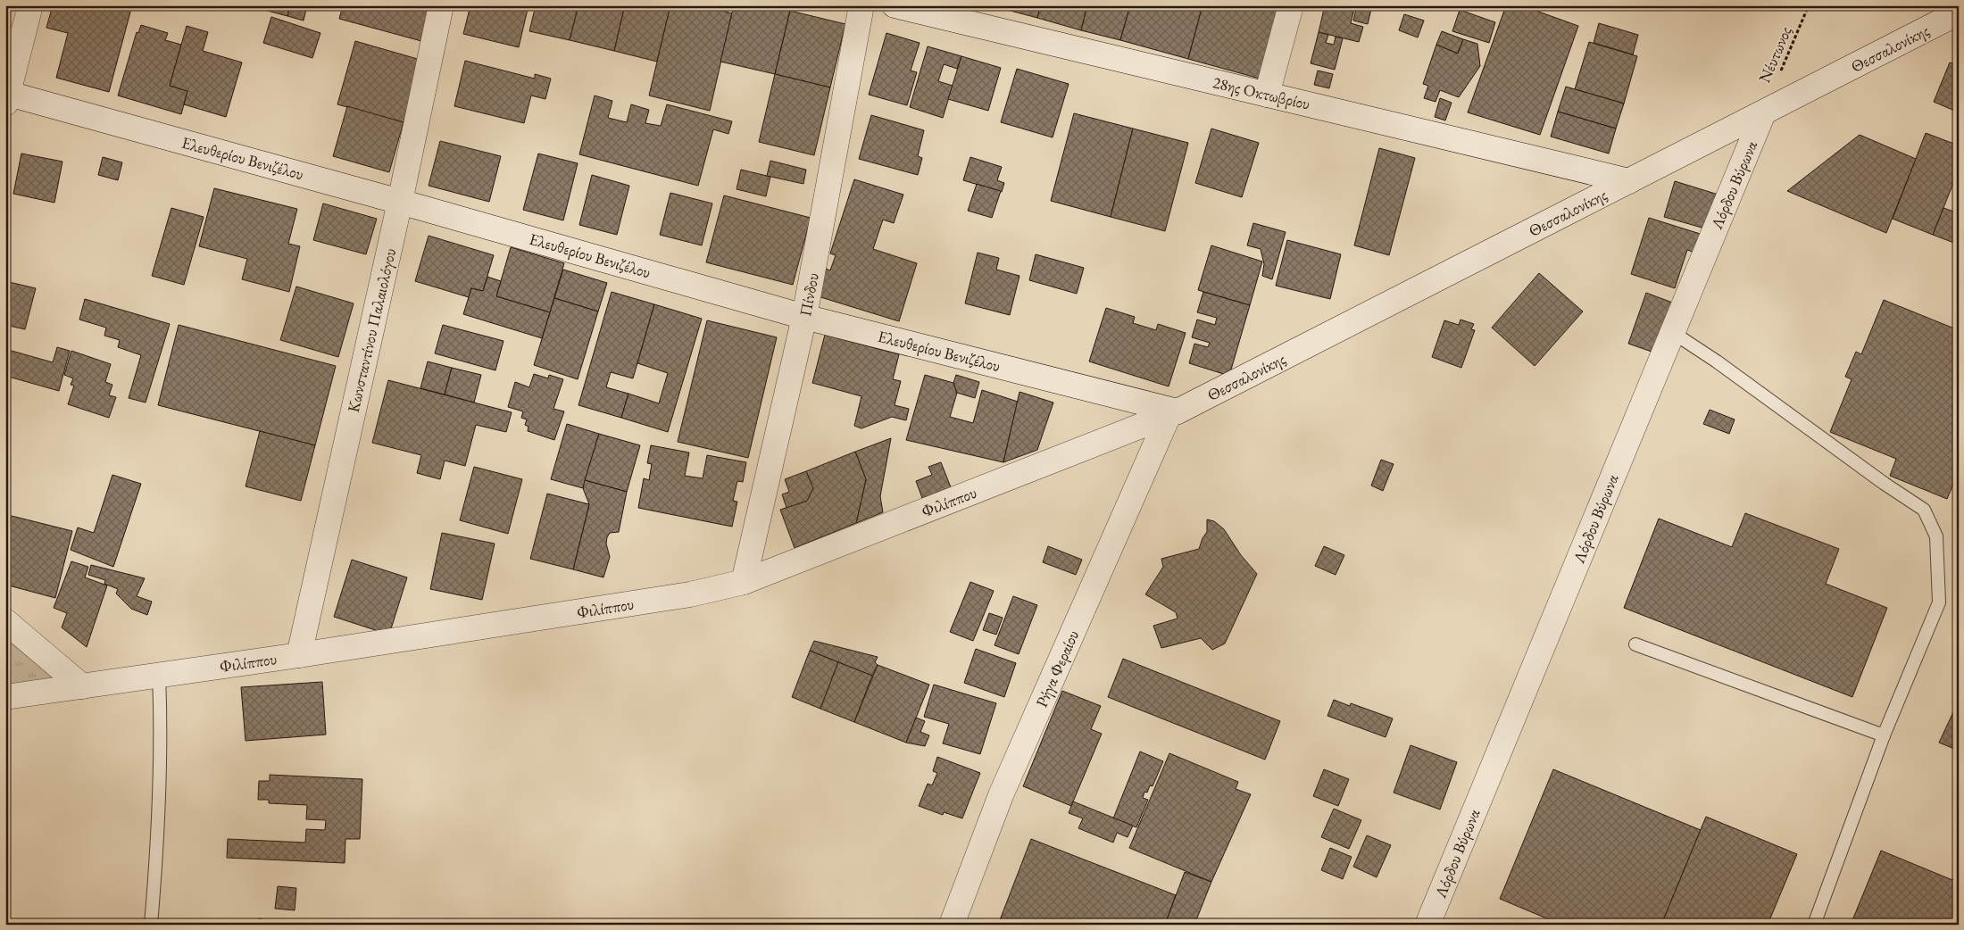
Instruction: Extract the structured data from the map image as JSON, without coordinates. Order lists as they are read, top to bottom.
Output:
{
  "streets": {
    "street": [
      "Θεσσαλονίκης",
      "28ης Οκτωβρίου",
      "Ελευθερίου Βενιζέλου",
      "Λόρδου Βύρωνα",
      "Πίνδου",
      "Κωνσταντίνου Παλαιολόγου",
      "Φιλίππου",
      "Ρήγα Φεραίου"
    ],
    "path": ["Νέυτωνος"]
  },
  "crossings": [
    ["Θεσσαλονίκης", "28ης Οκτωβρίου"],
    ["Θεσσαλονίκης", "Ελευθερίου Βενιζέλου"],
    ["Θεσσαλονίκης", "Λόρδου Βύρωνα"],
    ["Θεσσαλονίκης", "Φιλίππου"],
    ["Θεσσαλονίκης", "Ρήγα Φεραίου"],
    ["Ελευθερίου Βενιζέλου", "Πίνδου"],
    ["Ελευθερίου Βενιζέλου", "Κωνσταντίνου Παλαιολόγου"],
    ["Ελευθερίου Βενιζέλου", "Φιλίππου"],
    ["Ελευθερίου Βενιζέλου", "Ρήγα Φεραίου"],
    ["Πίνδου", "Φιλίππου"],
    ["Κωνσταντίνου Παλαιολόγου", "Φιλίππου"],
    ["Φιλίππου", "Ρήγα Φεραίου"]
  ]
}
